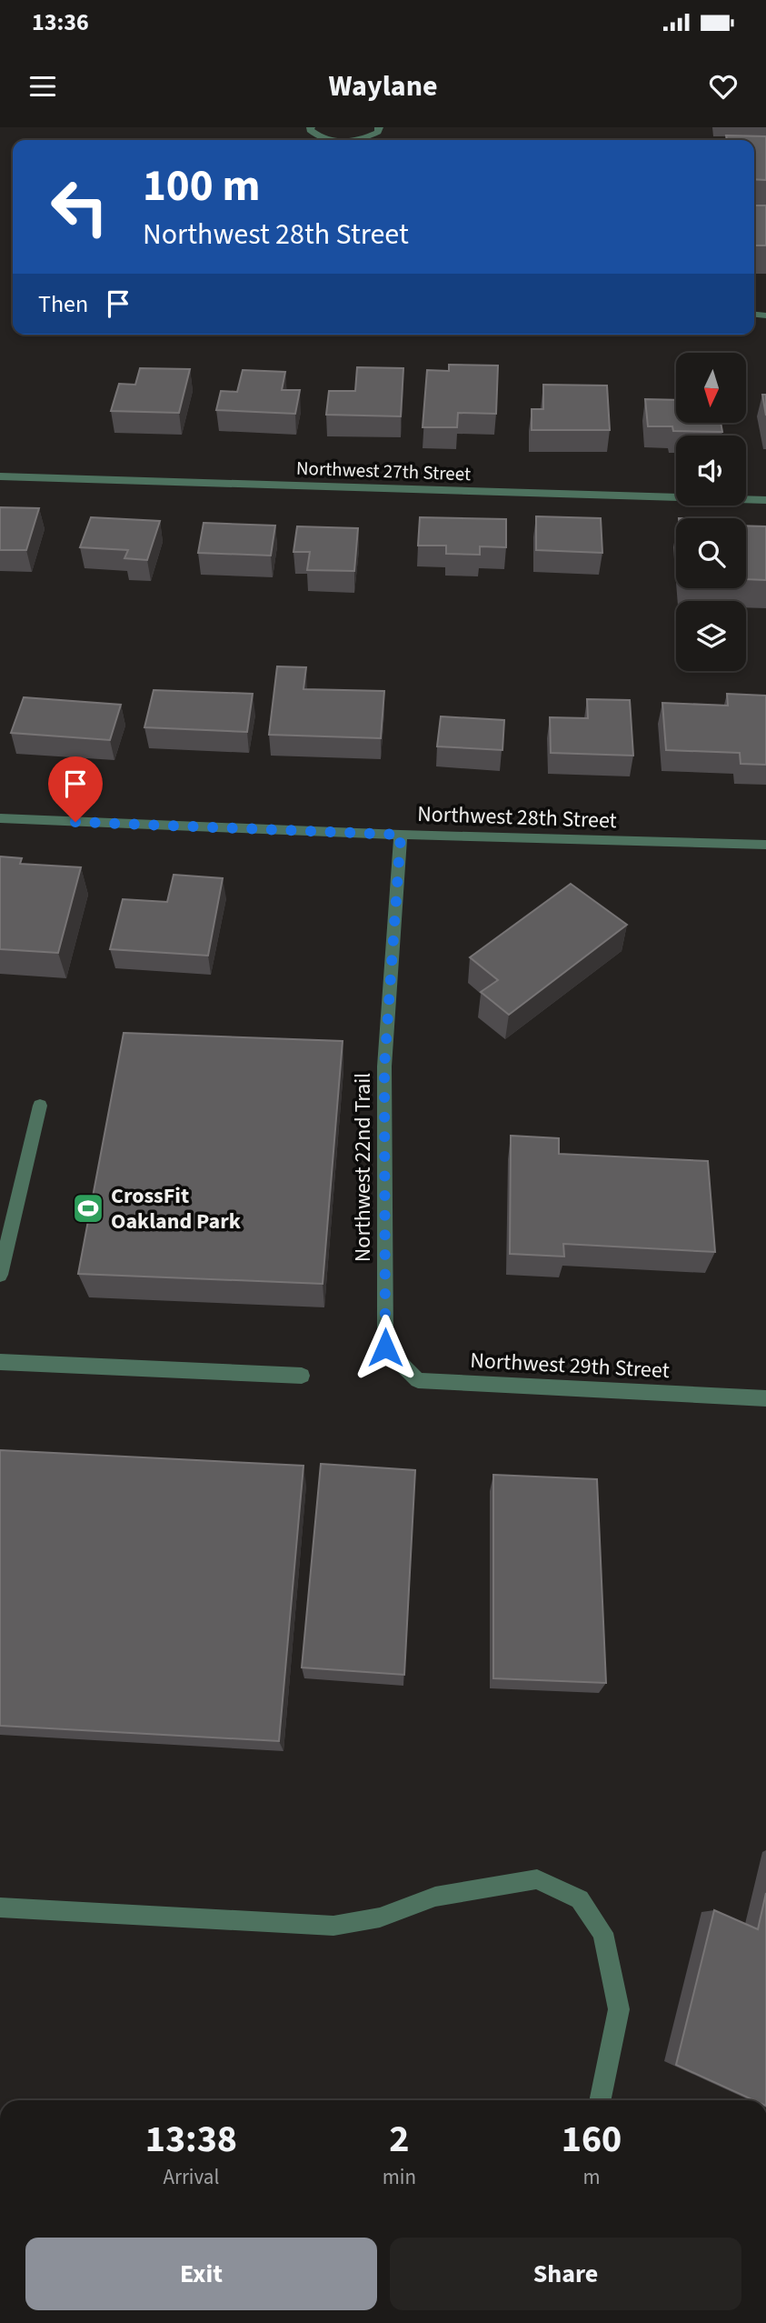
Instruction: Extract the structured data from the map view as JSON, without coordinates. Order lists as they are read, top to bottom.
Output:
{
  "streets": {
    "street": [
      "Northwest 27th Street",
      "Northwest 28th Street",
      "Northwest 22nd Trail",
      "Northwest 29th Street"
    ]
  },
  "crossings": [
    ["Northwest 28th Street", "Northwest 22nd Trail"],
    ["Northwest 22nd Trail", "Northwest 29th Street"]
  ],
  "places": {
    "sports": ["CrossFit Oakland Park"]
  },
  "north": "bottom",
  "page": {
    "status": "13:36",
    "header": "Waylane",
    "turn": ["100 m", "Northwest 28th Street"],
    "then": "Then",
    "eta": [
      "13:38",
      "Arrival",
      "2",
      "min",
      "160",
      "m"
    ],
    "buttons": ["Exit", "Share"]
  }
}
